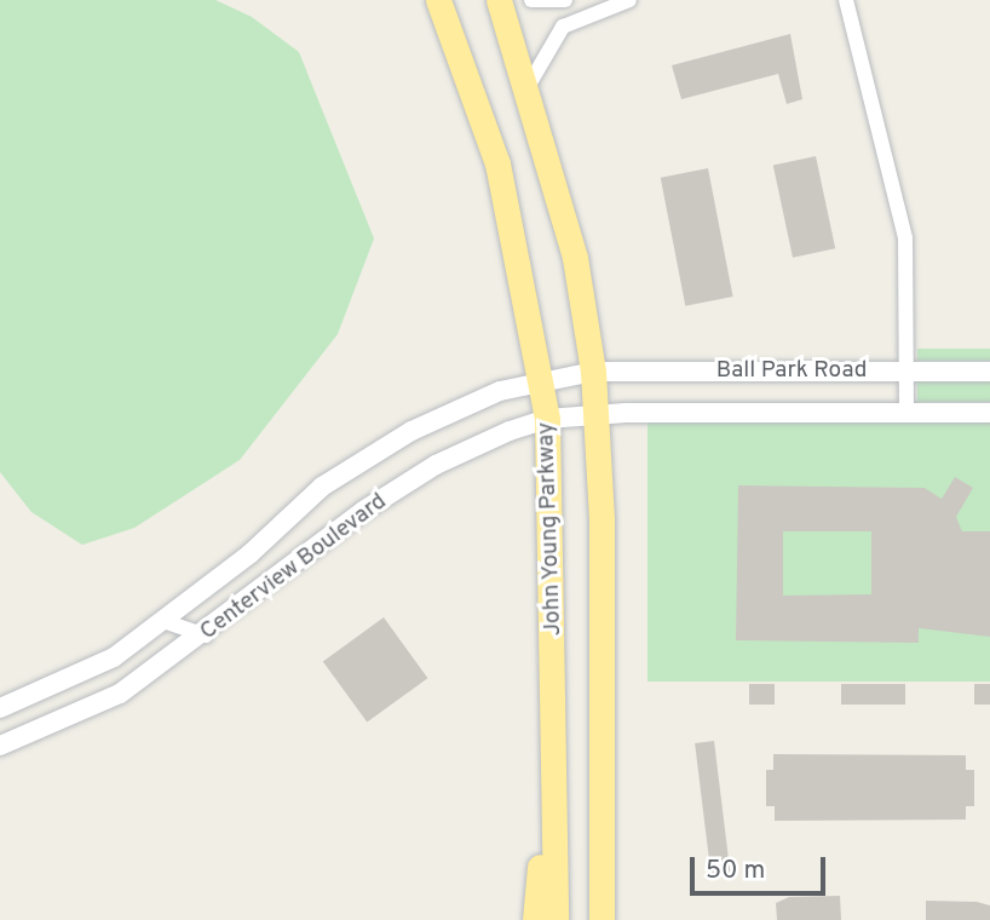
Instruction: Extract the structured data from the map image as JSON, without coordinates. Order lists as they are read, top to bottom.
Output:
{
  "streets": {
    "highway": ["John Young Parkway"],
    "street": ["Ball Park Road", "Centerview Boulevard"]
  },
  "crossings": [
    ["Ball Park Road", "John Young Parkway"],
    ["Ball Park Road", "Centerview Boulevard"],
    ["John Young Parkway", "Centerview Boulevard"]
  ],
  "scale_bar": "50 m"
}
